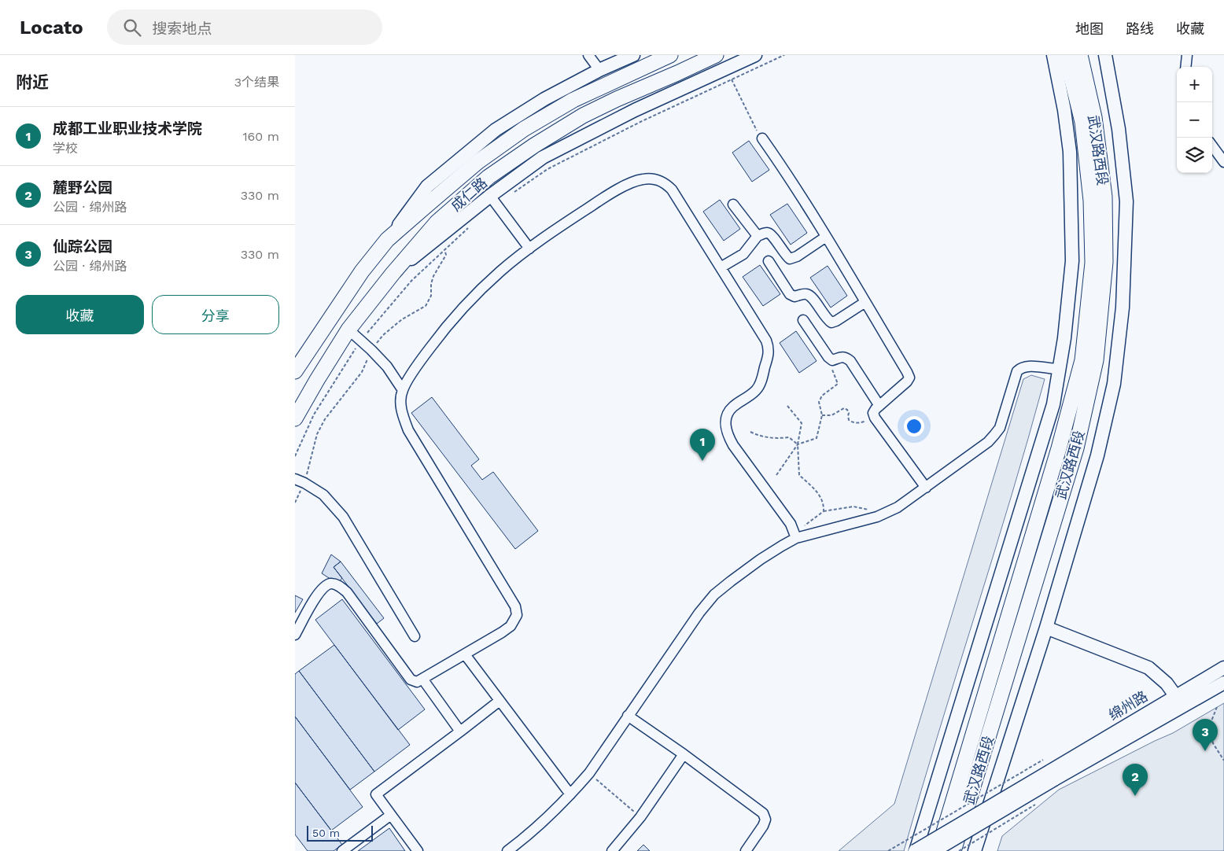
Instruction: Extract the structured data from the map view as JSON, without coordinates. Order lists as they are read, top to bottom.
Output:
{
  "streets": {
    "highway": ["武汉路西段", "成仁路"],
    "main road": ["绵州路"]
  },
  "scale_bar": "50 m",
  "page": {
    "header": "Locato",
    "search": "搜索地点",
    "nav": ["地图", "路线", "收藏"],
    "heading": ["附近", "3个结果"],
    "map_buttons": ["+", "−"],
    "list": [
      {
        "mark": "1",
        "name": "成都工业职业技术学院",
        "note": "学校",
        "value": "160 m"
      },
      {
        "mark": "2",
        "name": "麓野公园",
        "note": "公园 · 绵州路",
        "value": "330 m"
      },
      {
        "mark": "3",
        "name": "仙踪公园",
        "note": "公园 · 绵州路",
        "value": "330 m"
      }
    ],
    "buttons": ["收藏", "分享"],
    "pins": ["1", "3", "2"],
    "scale": "50 m"
  }
}
